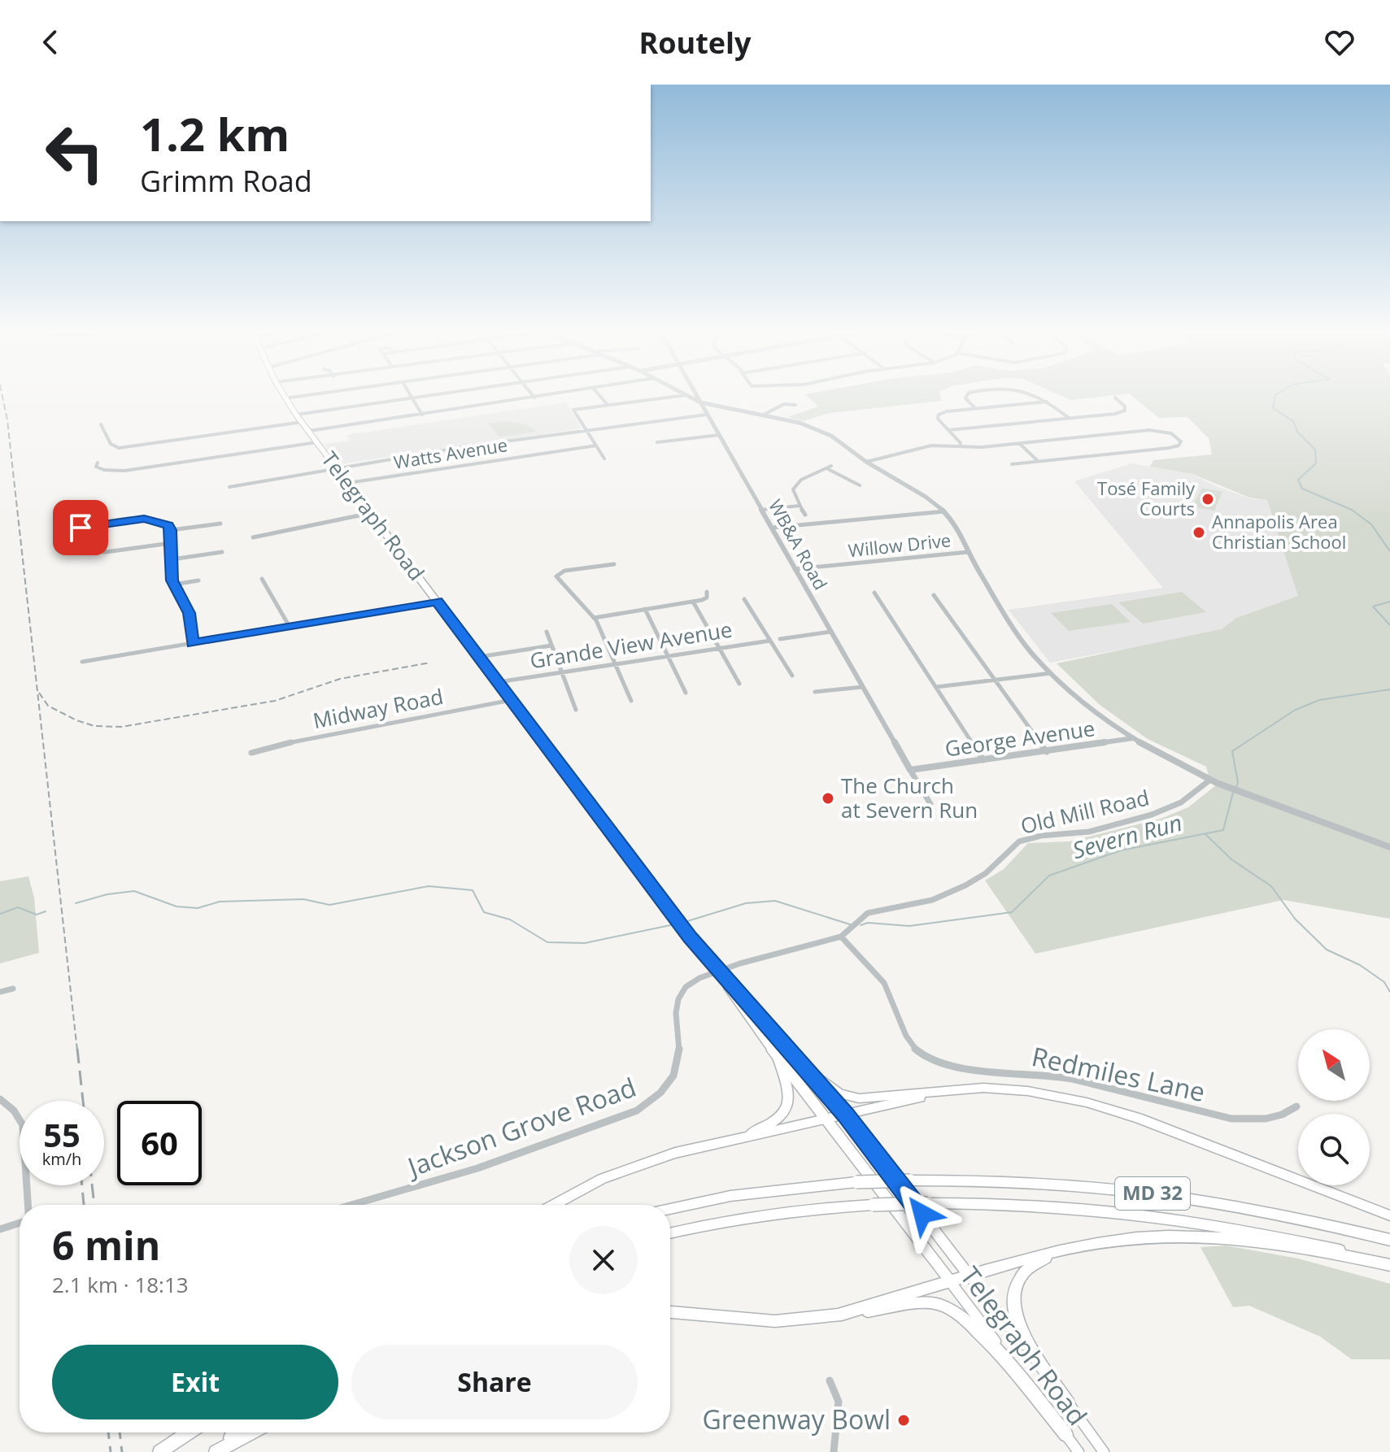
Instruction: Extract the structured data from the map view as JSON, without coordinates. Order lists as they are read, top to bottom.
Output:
{
  "streets": {
    "highway": ["MD 32"],
    "main road": ["Telegraph Road"],
    "street": [
      "Watts Avenue",
      "WB&A Road",
      "Willow Drive",
      "Grande View Avenue",
      "Midway Road",
      "George Avenue",
      "Old Mill Road",
      "Redmiles Lane",
      "Jackson Grove Road"
    ]
  },
  "crossings": [
    ["Watts Avenue", "Telegraph Road"],
    ["Telegraph Road", "Grande View Avenue"],
    ["Telegraph Road", "Midway Road"],
    ["Telegraph Road", "Old Mill Road"],
    ["Telegraph Road", "Jackson Grove Road"],
    ["WB&A Road", "Willow Drive"],
    ["WB&A Road", "George Avenue"],
    ["Old Mill Road", "Redmiles Lane"],
    ["Old Mill Road", "Jackson Grove Road"]
  ],
  "water": ["Severn Run"],
  "places": [
    "Tosé Family Courts",
    "Annapolis Area Christian School",
    "The Church at Severn Run",
    "Greenway Bowl"
  ],
  "north": "top left",
  "page": {
    "header": "Routely",
    "turn": ["1.2 km", "Grimm Road"],
    "speed": "55 km/h",
    "limit": "60",
    "heading": ["6 min", "2.1 km · 18:13"],
    "buttons": ["Exit", "Share"]
  }
}
